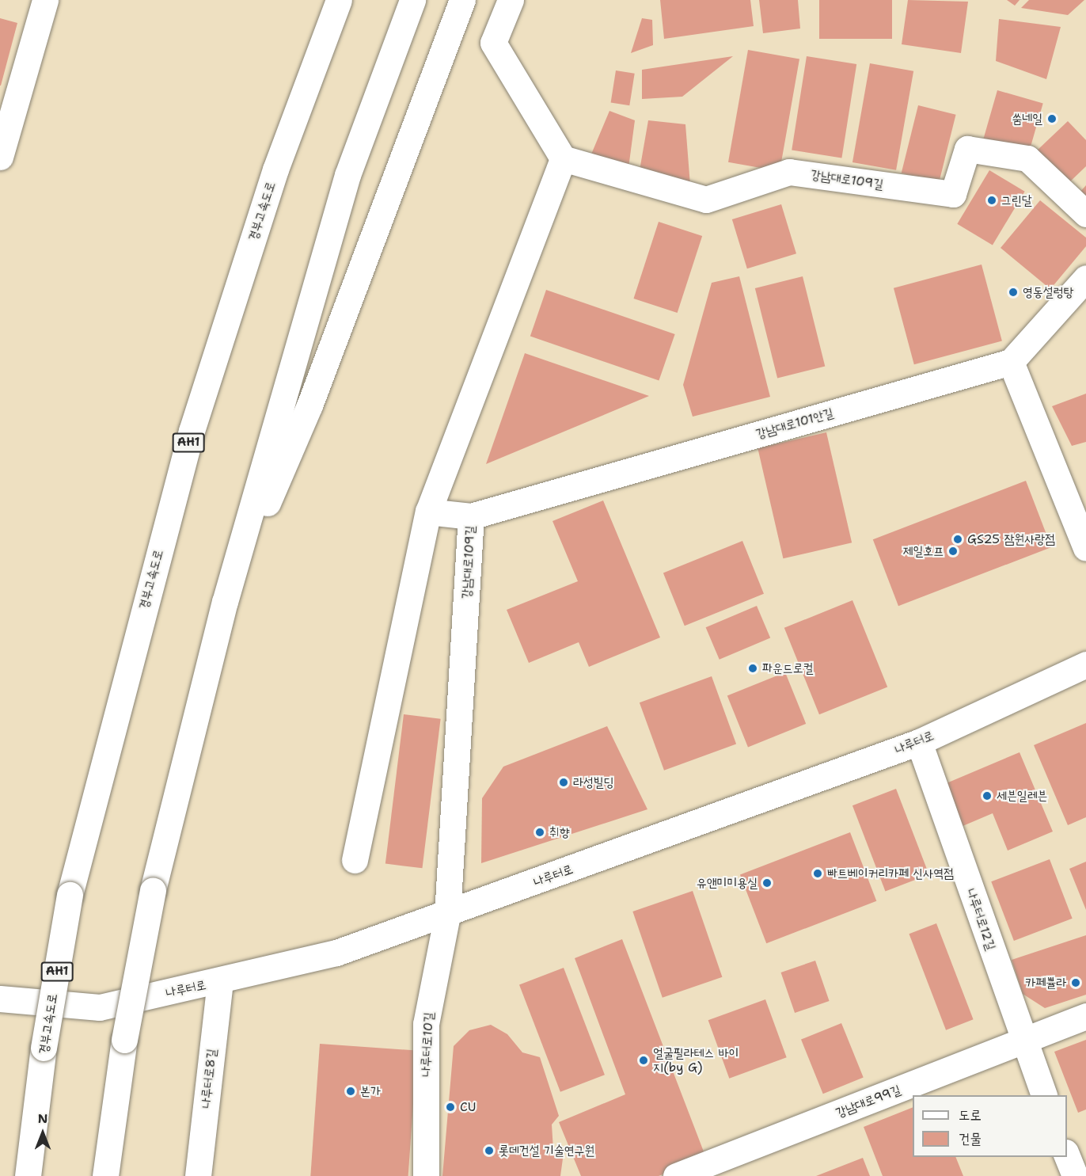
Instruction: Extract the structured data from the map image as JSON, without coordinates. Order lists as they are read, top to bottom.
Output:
{
  "streets": {
    "main road": [
      "강남대로109길",
      "경부고속도로",
      "강남대로101안길",
      "AH1",
      "나루터로",
      "나루터로12길",
      "나루터로10길",
      "나루터로8길",
      "강남대로99길"
    ]
  },
  "crossings": [
    ["강남대로109길", "강남대로101안길"],
    ["강남대로109길", "나루터로"],
    ["강남대로109길", "나루터로10길"],
    ["나루터로", "나루터로12길"],
    ["나루터로", "나루터로10길"],
    ["나루터로", "나루터로8길"],
    ["나루터로12길", "강남대로99길"]
  ],
  "places": [
    "쑴네일",
    "그린달",
    "영동설렁탕",
    "GS25 잠원사랑점",
    "제일호프",
    "파운드로컬",
    "라성빌딩",
    "세븐일레븐",
    "취향",
    "빠트베이커리카페 신사역점",
    "유앤미미용실",
    "카페쁄라",
    "얼굴필라테스 바이 지(by G)",
    "본가",
    "CU",
    "롯데건설 기술연구원"
  ],
  "legend": ["도로", "건물"],
  "north": "top"
}
